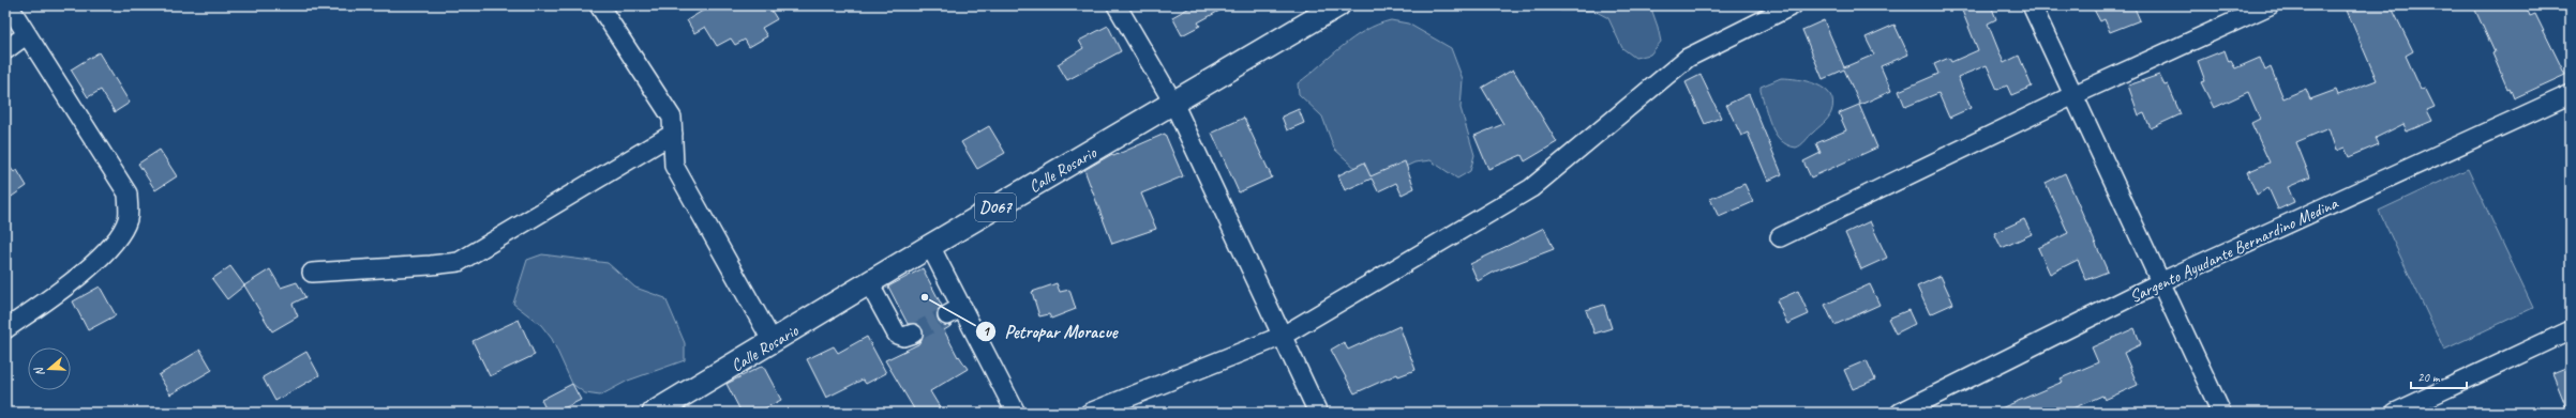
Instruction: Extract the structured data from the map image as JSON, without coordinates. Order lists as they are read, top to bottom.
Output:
{
  "streets": {
    "main road": ["Calle Rosario", "D067"],
    "street": ["Sargento Ayudante Bernardino Medina"]
  },
  "places": ["Petropar Moracue"],
  "scale_bar": "20 m",
  "north": "left"
}
